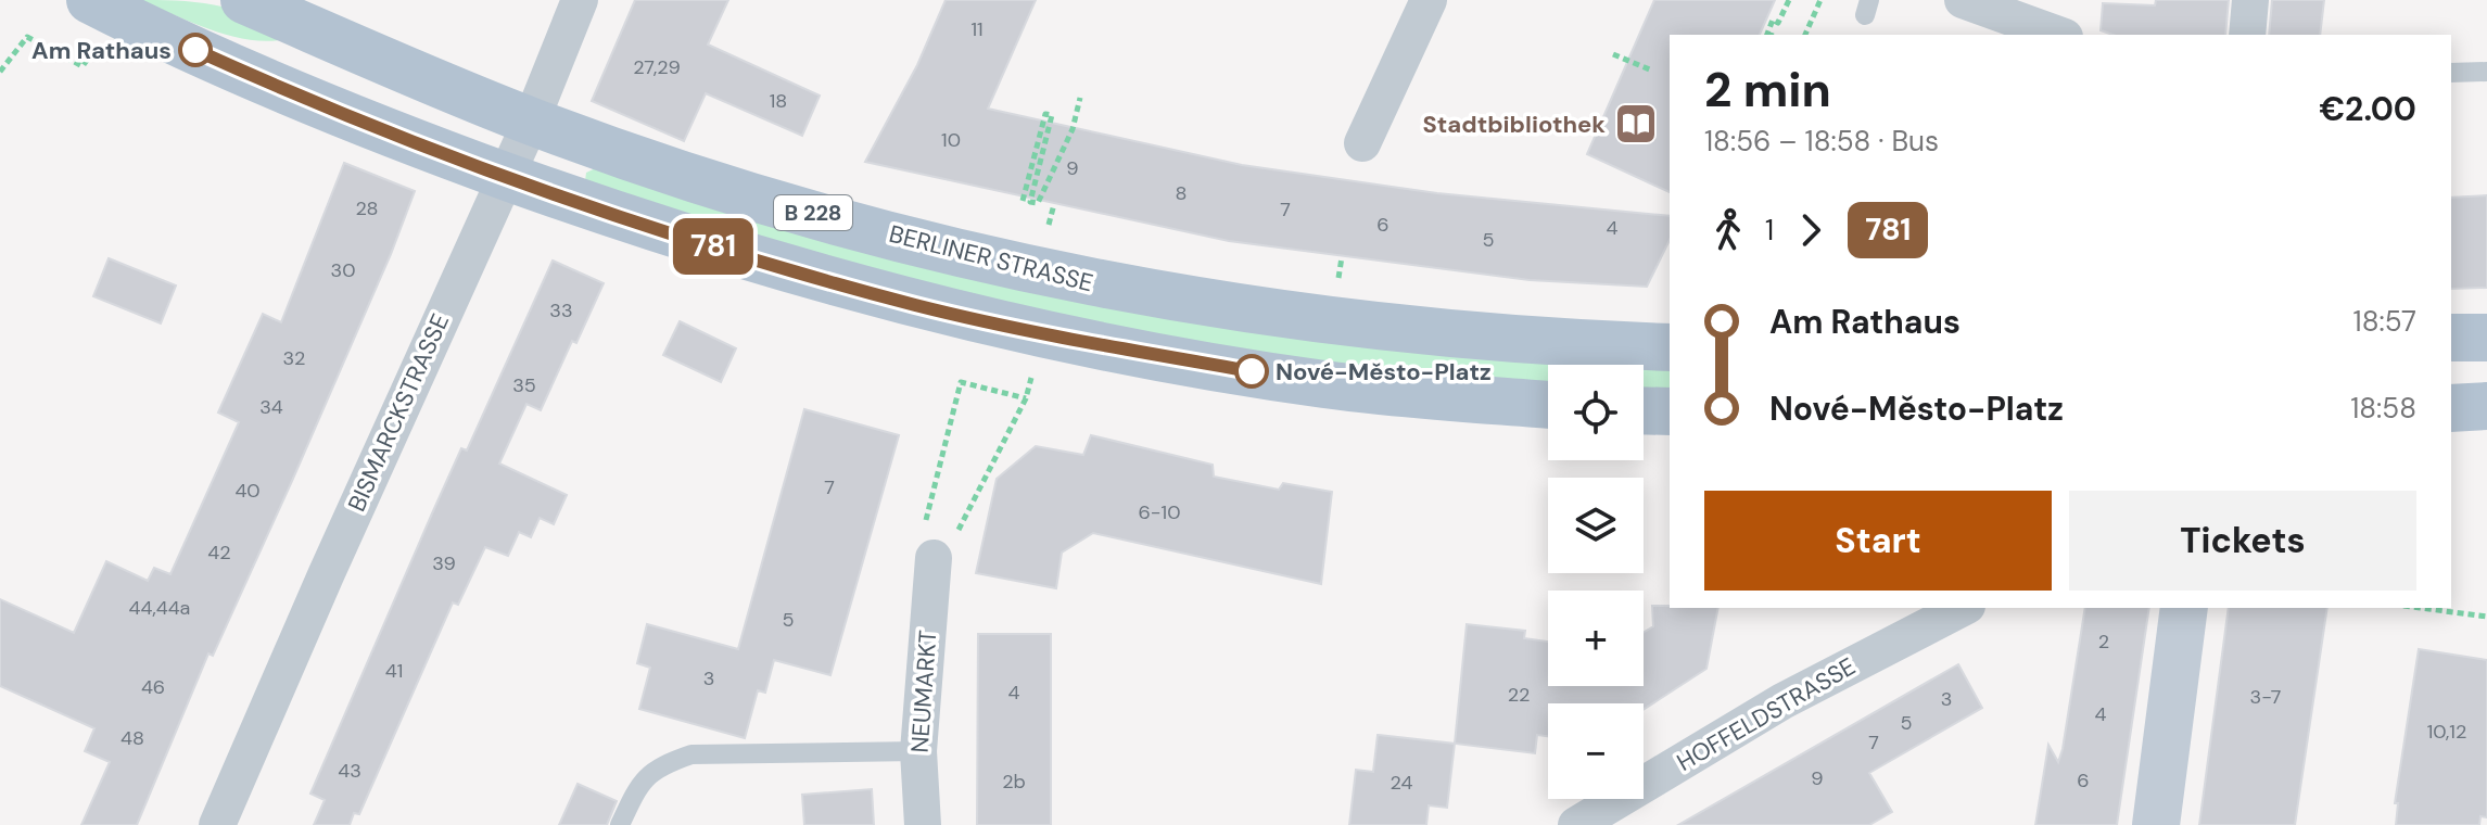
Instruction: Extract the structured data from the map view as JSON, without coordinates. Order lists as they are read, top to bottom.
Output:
{
  "streets": {
    "main road": ["B 228", "BERLINER STRASSE"],
    "street": ["BISMARCKSTRASSE", "NEUMARKT", "HOFFELDSTRASSE"]
  },
  "crossings": [
    ["B 228", "BISMARCKSTRASSE"],
    ["BERLINER STRASSE", "BISMARCKSTRASSE"]
  ],
  "places": {
    "other": ["Am Rathaus", "Nové-Město-Platz"],
    "library": ["Stadtbibliothek"]
  },
  "lines": ["bus line 781"],
  "house_numbers": [
    "11",
    "27,29",
    "18",
    "10",
    "9",
    "8",
    "28",
    "7",
    "6",
    "4",
    "5",
    "30",
    "33",
    "32",
    "35",
    "34",
    "7",
    "40",
    "6-10",
    "42",
    "39",
    "44,44a",
    "5",
    "2",
    "41",
    "3",
    "46",
    "4",
    "22",
    "3-7",
    "3",
    "4",
    "5",
    "10,12",
    "48",
    "7",
    "43",
    "9",
    "6",
    "2b",
    "24"
  ],
  "page": {
    "on_map": "781",
    "heading": ["2 min", "18:56 – 18:58 · Bus", "€2.00"],
    "legs": ["1", "781"],
    "list": [
      {
        "name": "Am Rathaus",
        "value": "18:57"
      },
      {
        "name": "Nové-Město-Platz",
        "value": "18:58"
      }
    ],
    "map_buttons": ["+", "−"],
    "buttons": ["Start", "Tickets"]
  }
}
